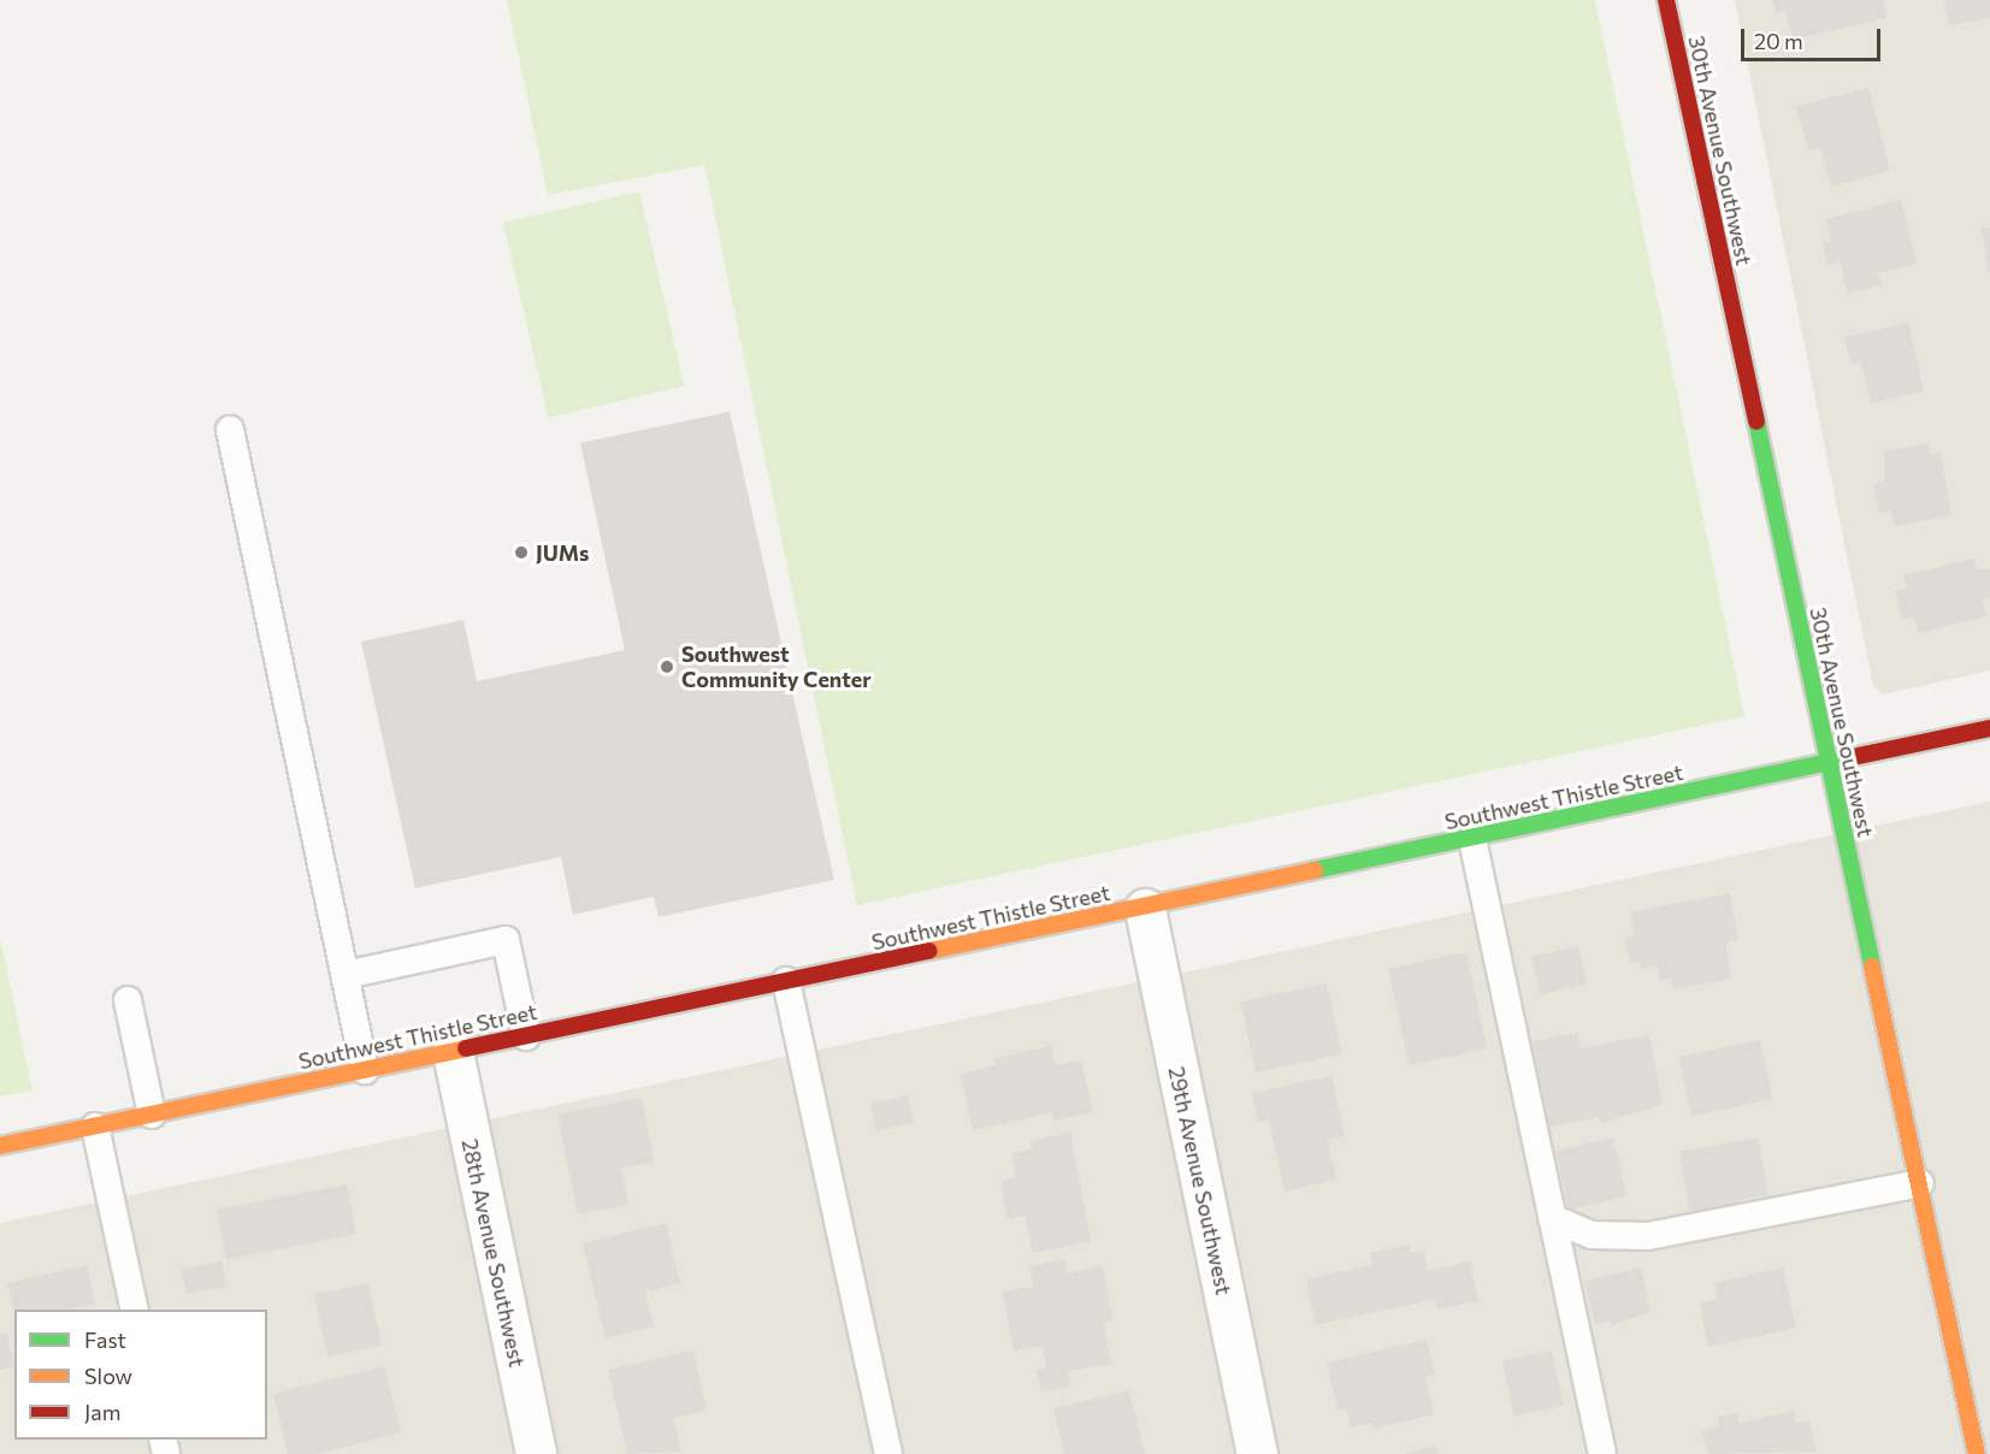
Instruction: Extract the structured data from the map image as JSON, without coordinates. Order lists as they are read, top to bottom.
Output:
{
  "streets": {
    "street": [
      "30th Avenue Southwest",
      "Southwest Thistle Street",
      "29th Avenue Southwest",
      "28th Avenue Southwest"
    ]
  },
  "crossings": [
    ["30th Avenue Southwest", "Southwest Thistle Street"],
    ["Southwest Thistle Street", "29th Avenue Southwest"],
    ["Southwest Thistle Street", "28th Avenue Southwest"]
  ],
  "places": ["JUMs", "Southwest Community Center"],
  "legend": ["Fast", "Slow", "Jam"],
  "scale_bar": "20 m"
}
